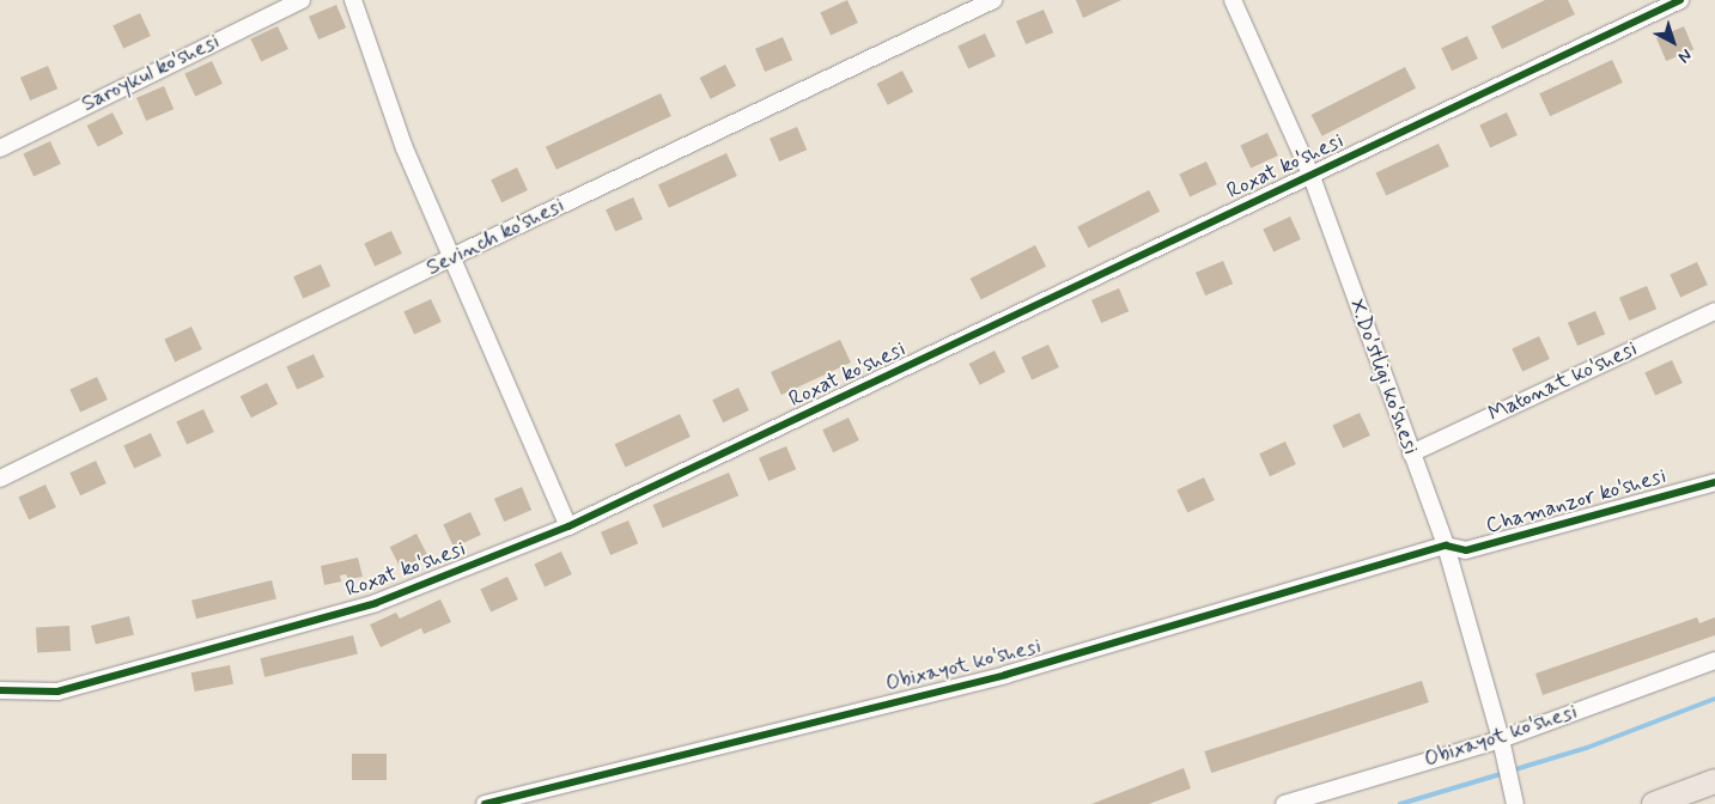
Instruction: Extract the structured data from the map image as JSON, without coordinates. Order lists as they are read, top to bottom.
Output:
{
  "streets": {
    "street": [
      "Saroykul ko'shesi",
      "Roxat ko'shesi",
      "Sevinch ko'shesi",
      "X.Do'stligi ko'shesi",
      "Matonat ko'shesi",
      "Chamanzor ko'shesi",
      "Obixayot ko'shesi"
    ]
  },
  "crossings": [
    ["Roxat ko'shesi", "X.Do'stligi ko'shesi"],
    ["X.Do'stligi ko'shesi", "Matonat ko'shesi"],
    ["X.Do'stligi ko'shesi", "Chamanzor ko'shesi"],
    ["X.Do'stligi ko'shesi", "Obixayot ko'shesi"],
    ["Chamanzor ko'shesi", "Obixayot ko'shesi"]
  ],
  "north": "bottom right"
}
